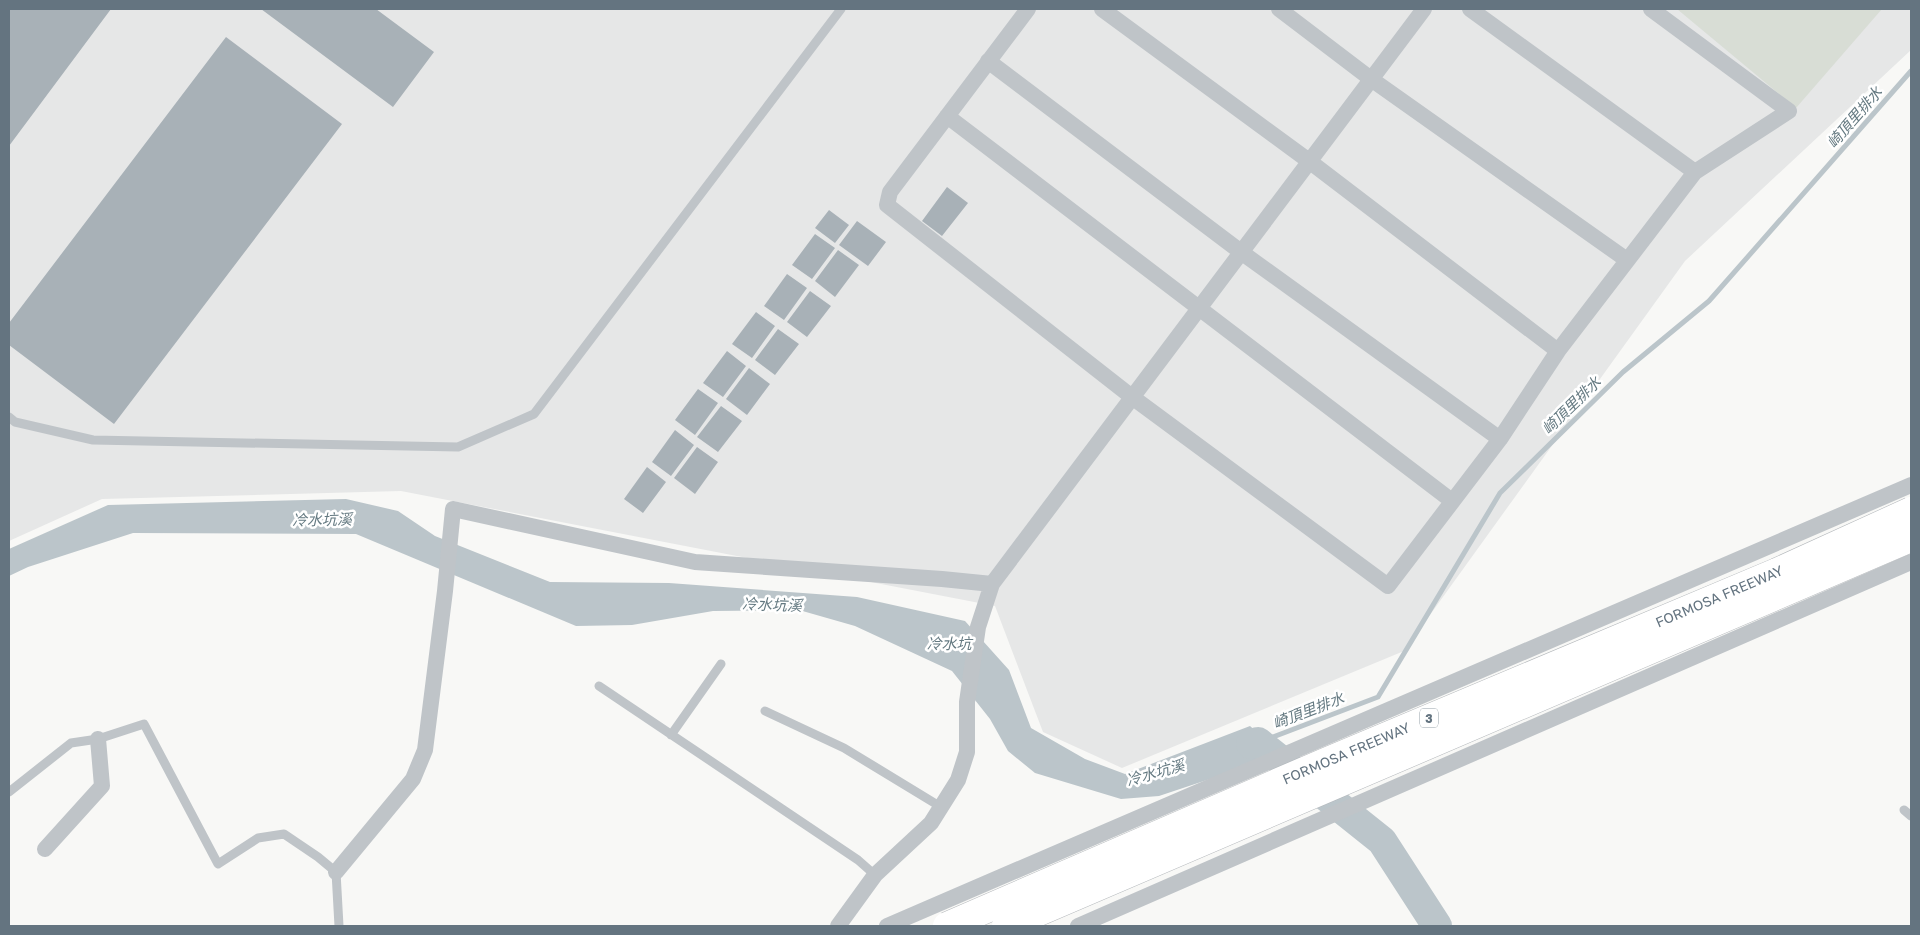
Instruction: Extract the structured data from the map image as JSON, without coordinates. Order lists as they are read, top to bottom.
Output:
{
  "streets": {
    "highway": ["FORMOSA FREEWAY", "3"]
  },
  "water": ["崎頂里排水", "冷水坑溪", "冷水坑"]
}
